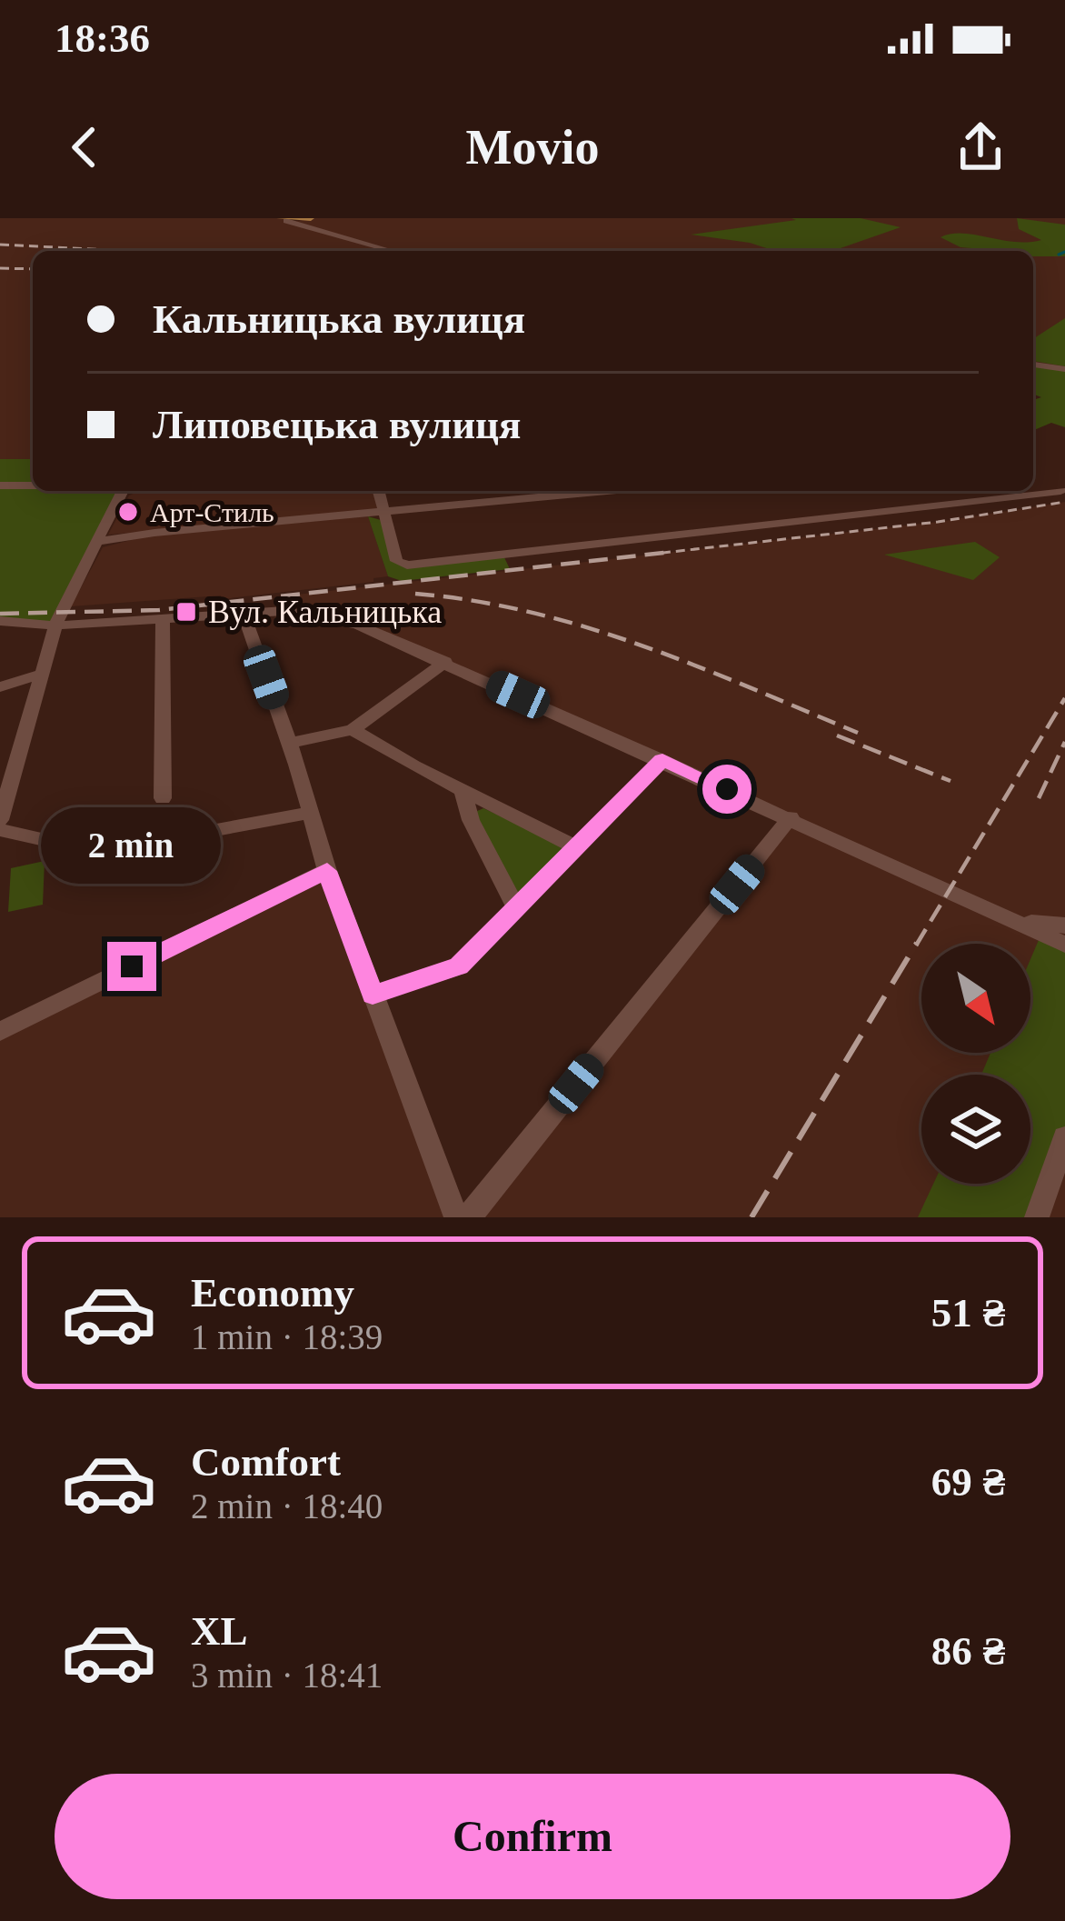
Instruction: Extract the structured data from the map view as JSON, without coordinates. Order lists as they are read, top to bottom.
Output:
{
  "places": {
    "other": ["Арт-Стиль"],
    "transit": ["Вул. Кальницька"]
  },
  "north": "bottom right",
  "page": {
    "status": "18:36",
    "header": "Movio",
    "banner": ["Кальницька вулиця", "Липовецька вулиця"],
    "bubble": "2 min",
    "list": [
      {
        "name": "Economy",
        "note": "1 min · 18:39",
        "value": "51 ₴"
      },
      {
        "name": "Comfort",
        "note": "2 min · 18:40",
        "value": "69 ₴"
      },
      {
        "name": "XL",
        "note": "3 min · 18:41",
        "value": "86 ₴"
      }
    ],
    "buttons": "Confirm"
  }
}
